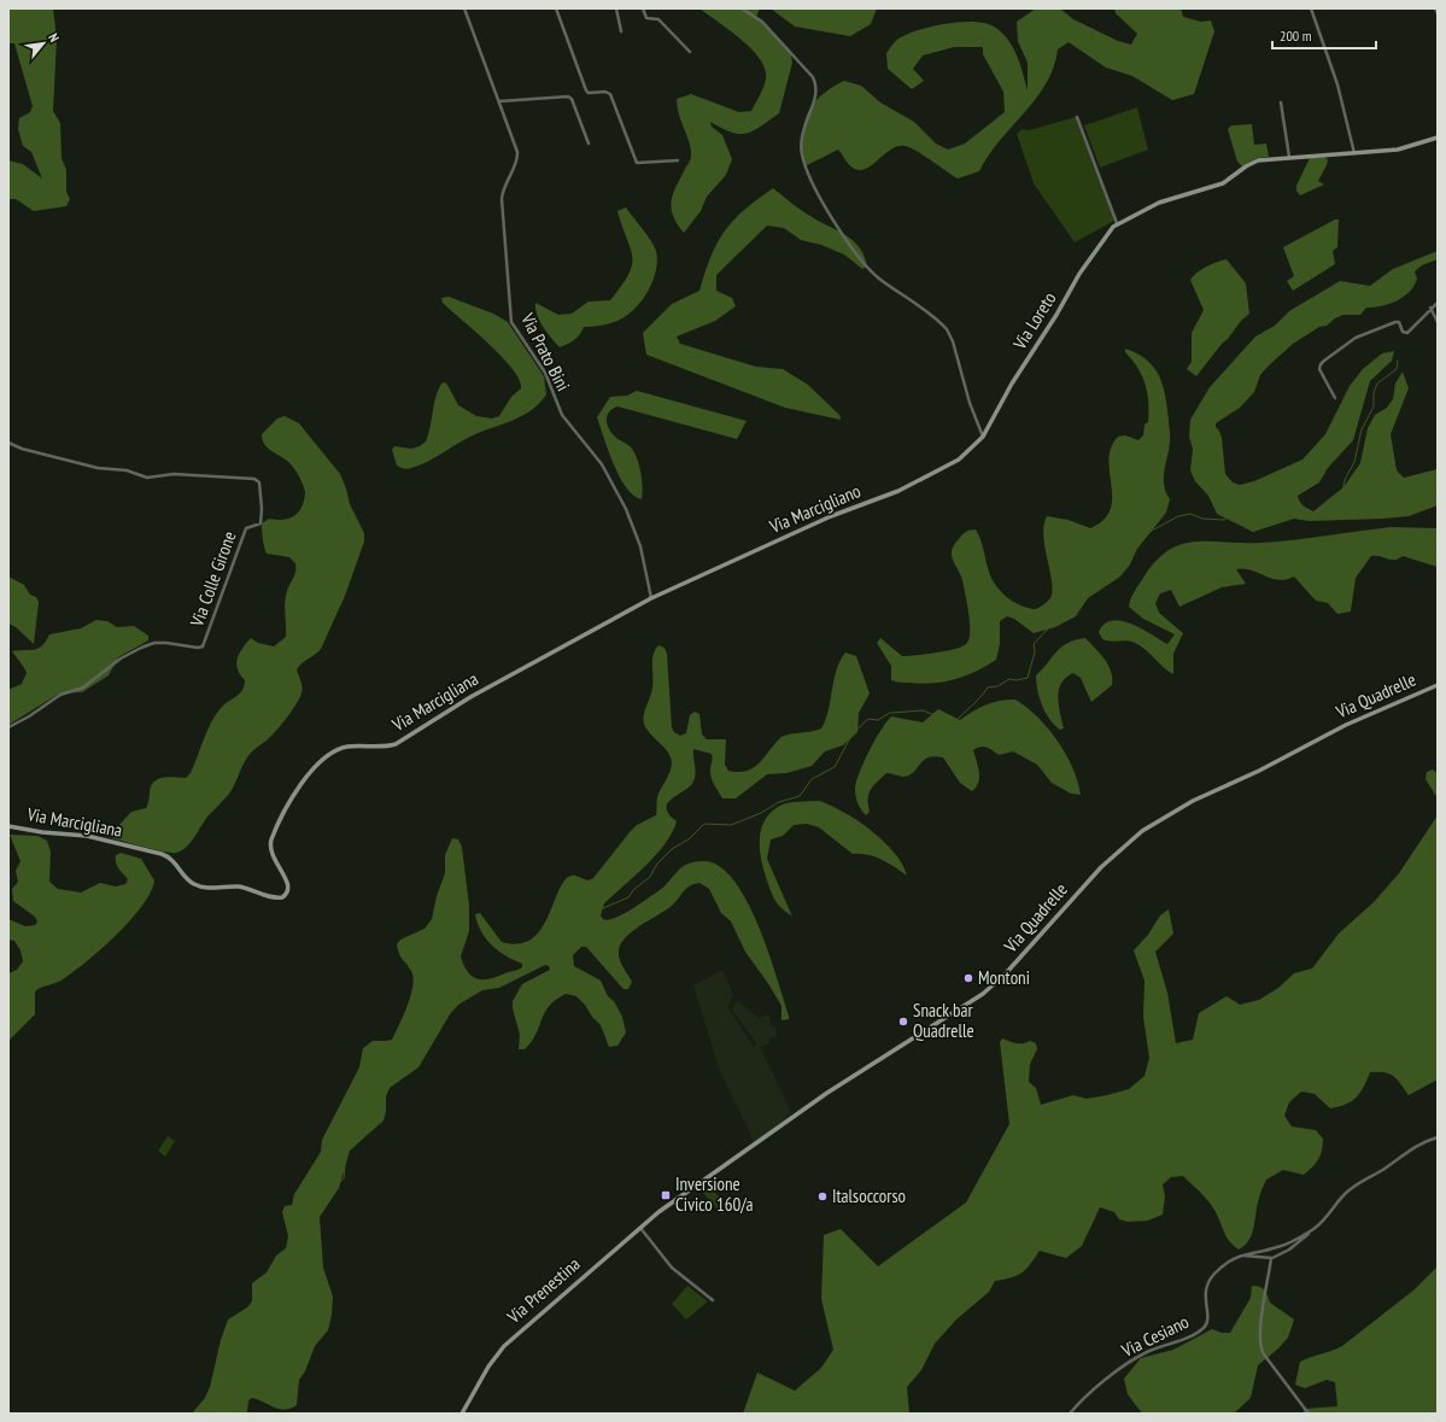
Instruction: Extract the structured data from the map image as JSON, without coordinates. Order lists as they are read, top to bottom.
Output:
{
  "streets": {
    "street": [
      "Via Loreto",
      "Via Prato Bini",
      "Via Marcigliano",
      "Via Colle Girone",
      "Via Quadrelle",
      "Via Marcigliana",
      "Via Prenestina",
      "Via Cesiano"
    ]
  },
  "crossings": [
    ["Via Loreto", "Via Marcigliano"],
    ["Via Prato Bini", "Via Marcigliano"],
    ["Via Prato Bini", "Via Marcigliana"],
    ["Via Marcigliano", "Via Marcigliana"],
    ["Via Quadrelle", "Via Prenestina"]
  ],
  "places": {
    "other": ["Montoni", "Snack bar Quadrelle", "Italsoccorso"],
    "transit": ["Inversione Civico 160/a"]
  },
  "scale_bar": "200 m",
  "north": "top right"
}
